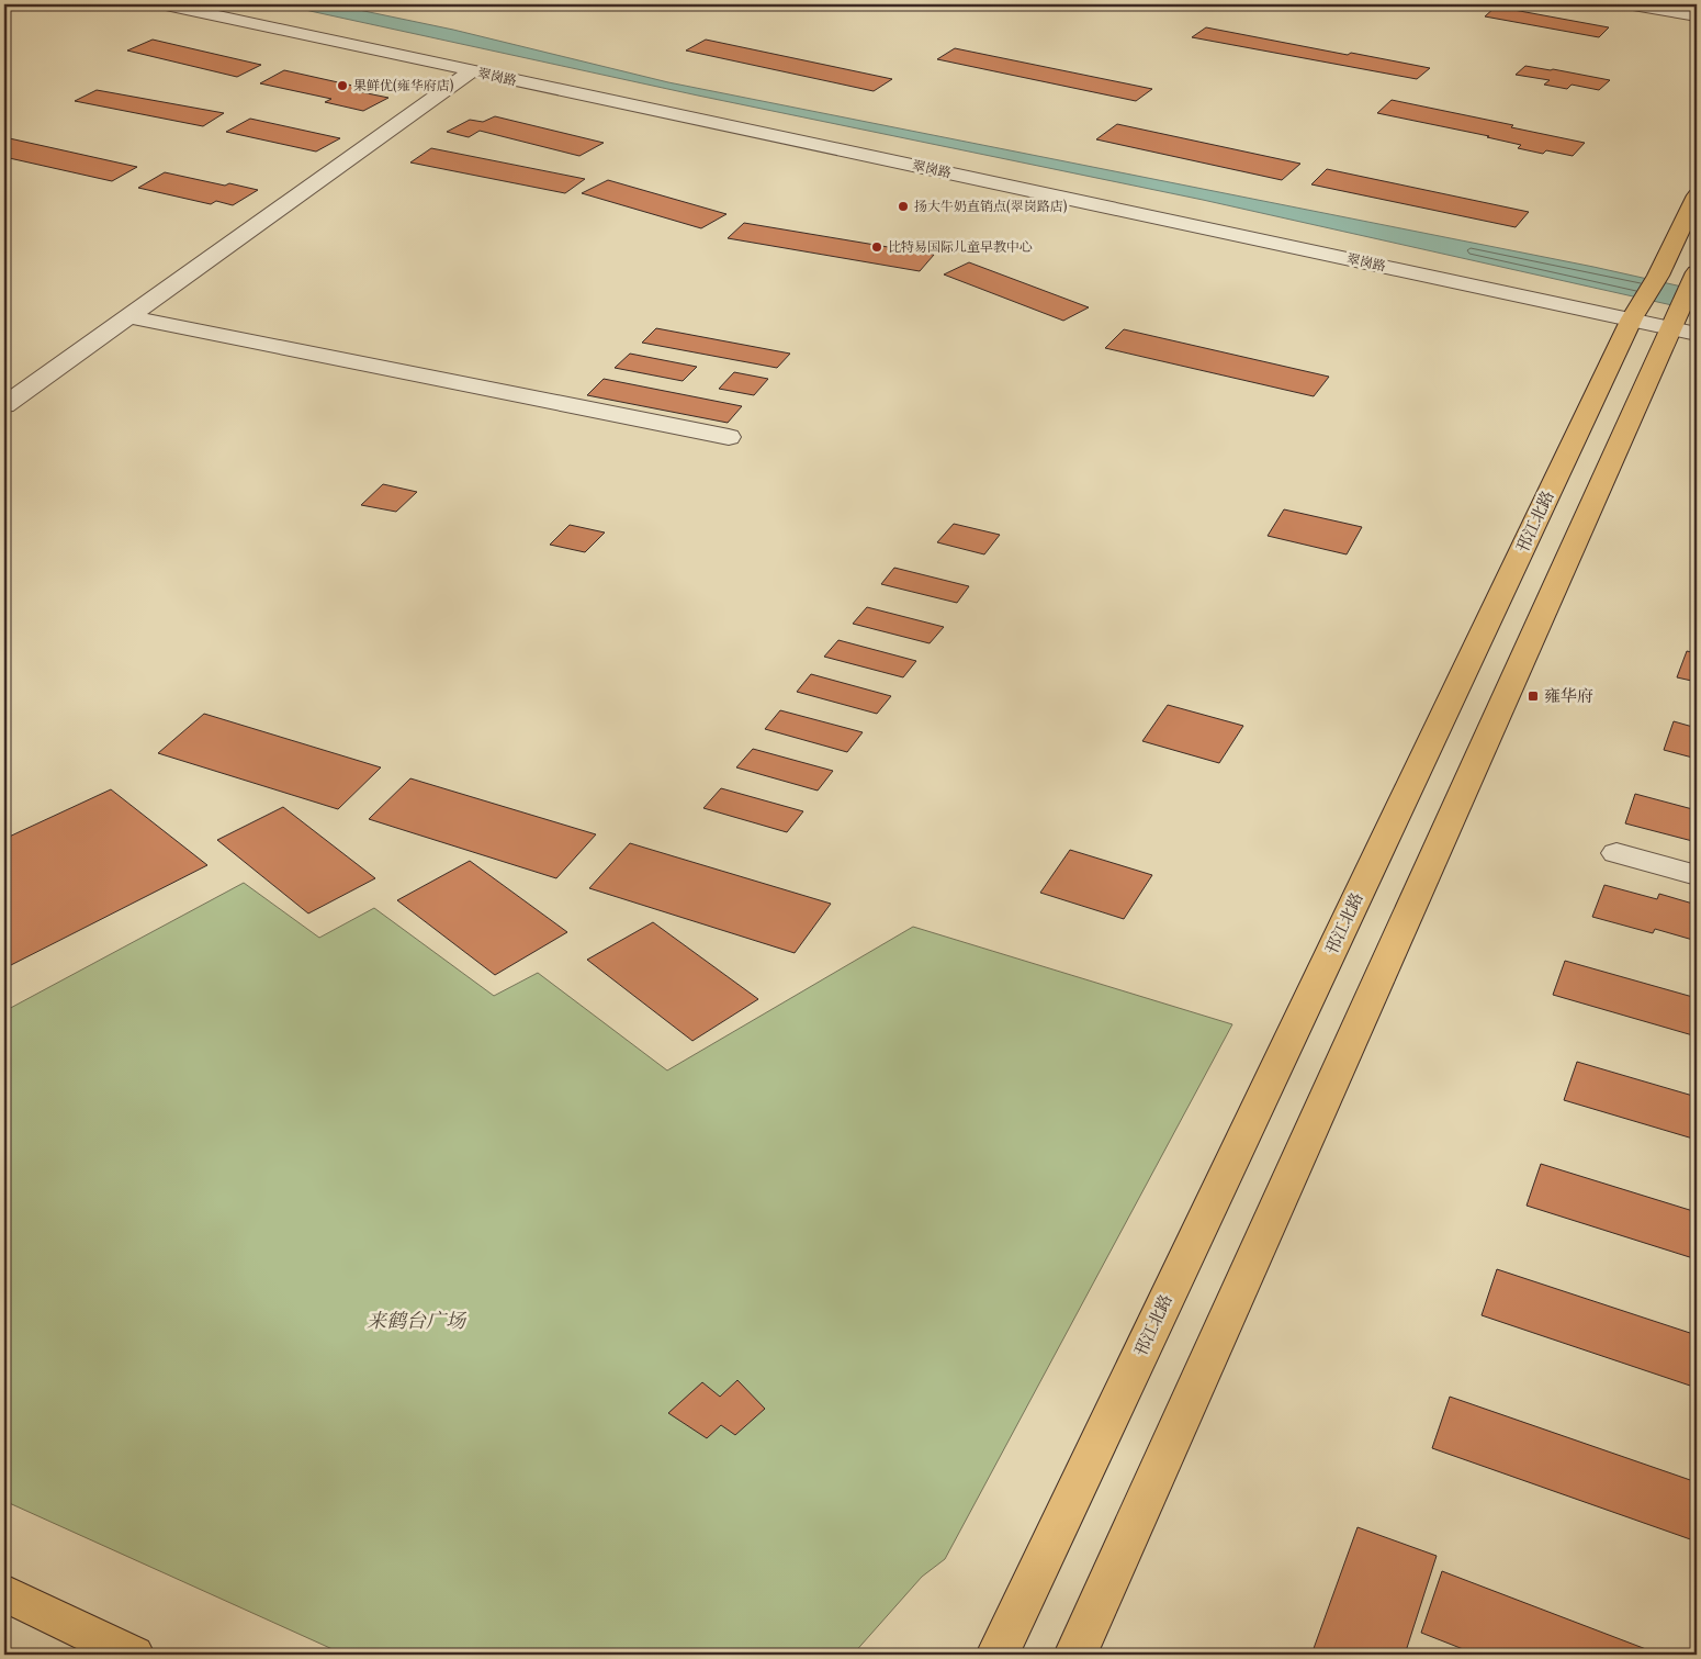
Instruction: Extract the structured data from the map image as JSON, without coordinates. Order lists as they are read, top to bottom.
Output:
{
  "streets": {
    "main road": ["邗江北路"],
    "street": ["翠岗路"]
  },
  "crossings": [
    ["翠岗路", "邗江北路"]
  ],
  "parks": ["来鹤台广场"],
  "places": {
    "other": ["果鲜优(雍华府店)", "扬大牛奶直销点(翠岗路店)", "比特易国际儿童早教中心"],
    "transit": ["雍华府"]
  }
}
